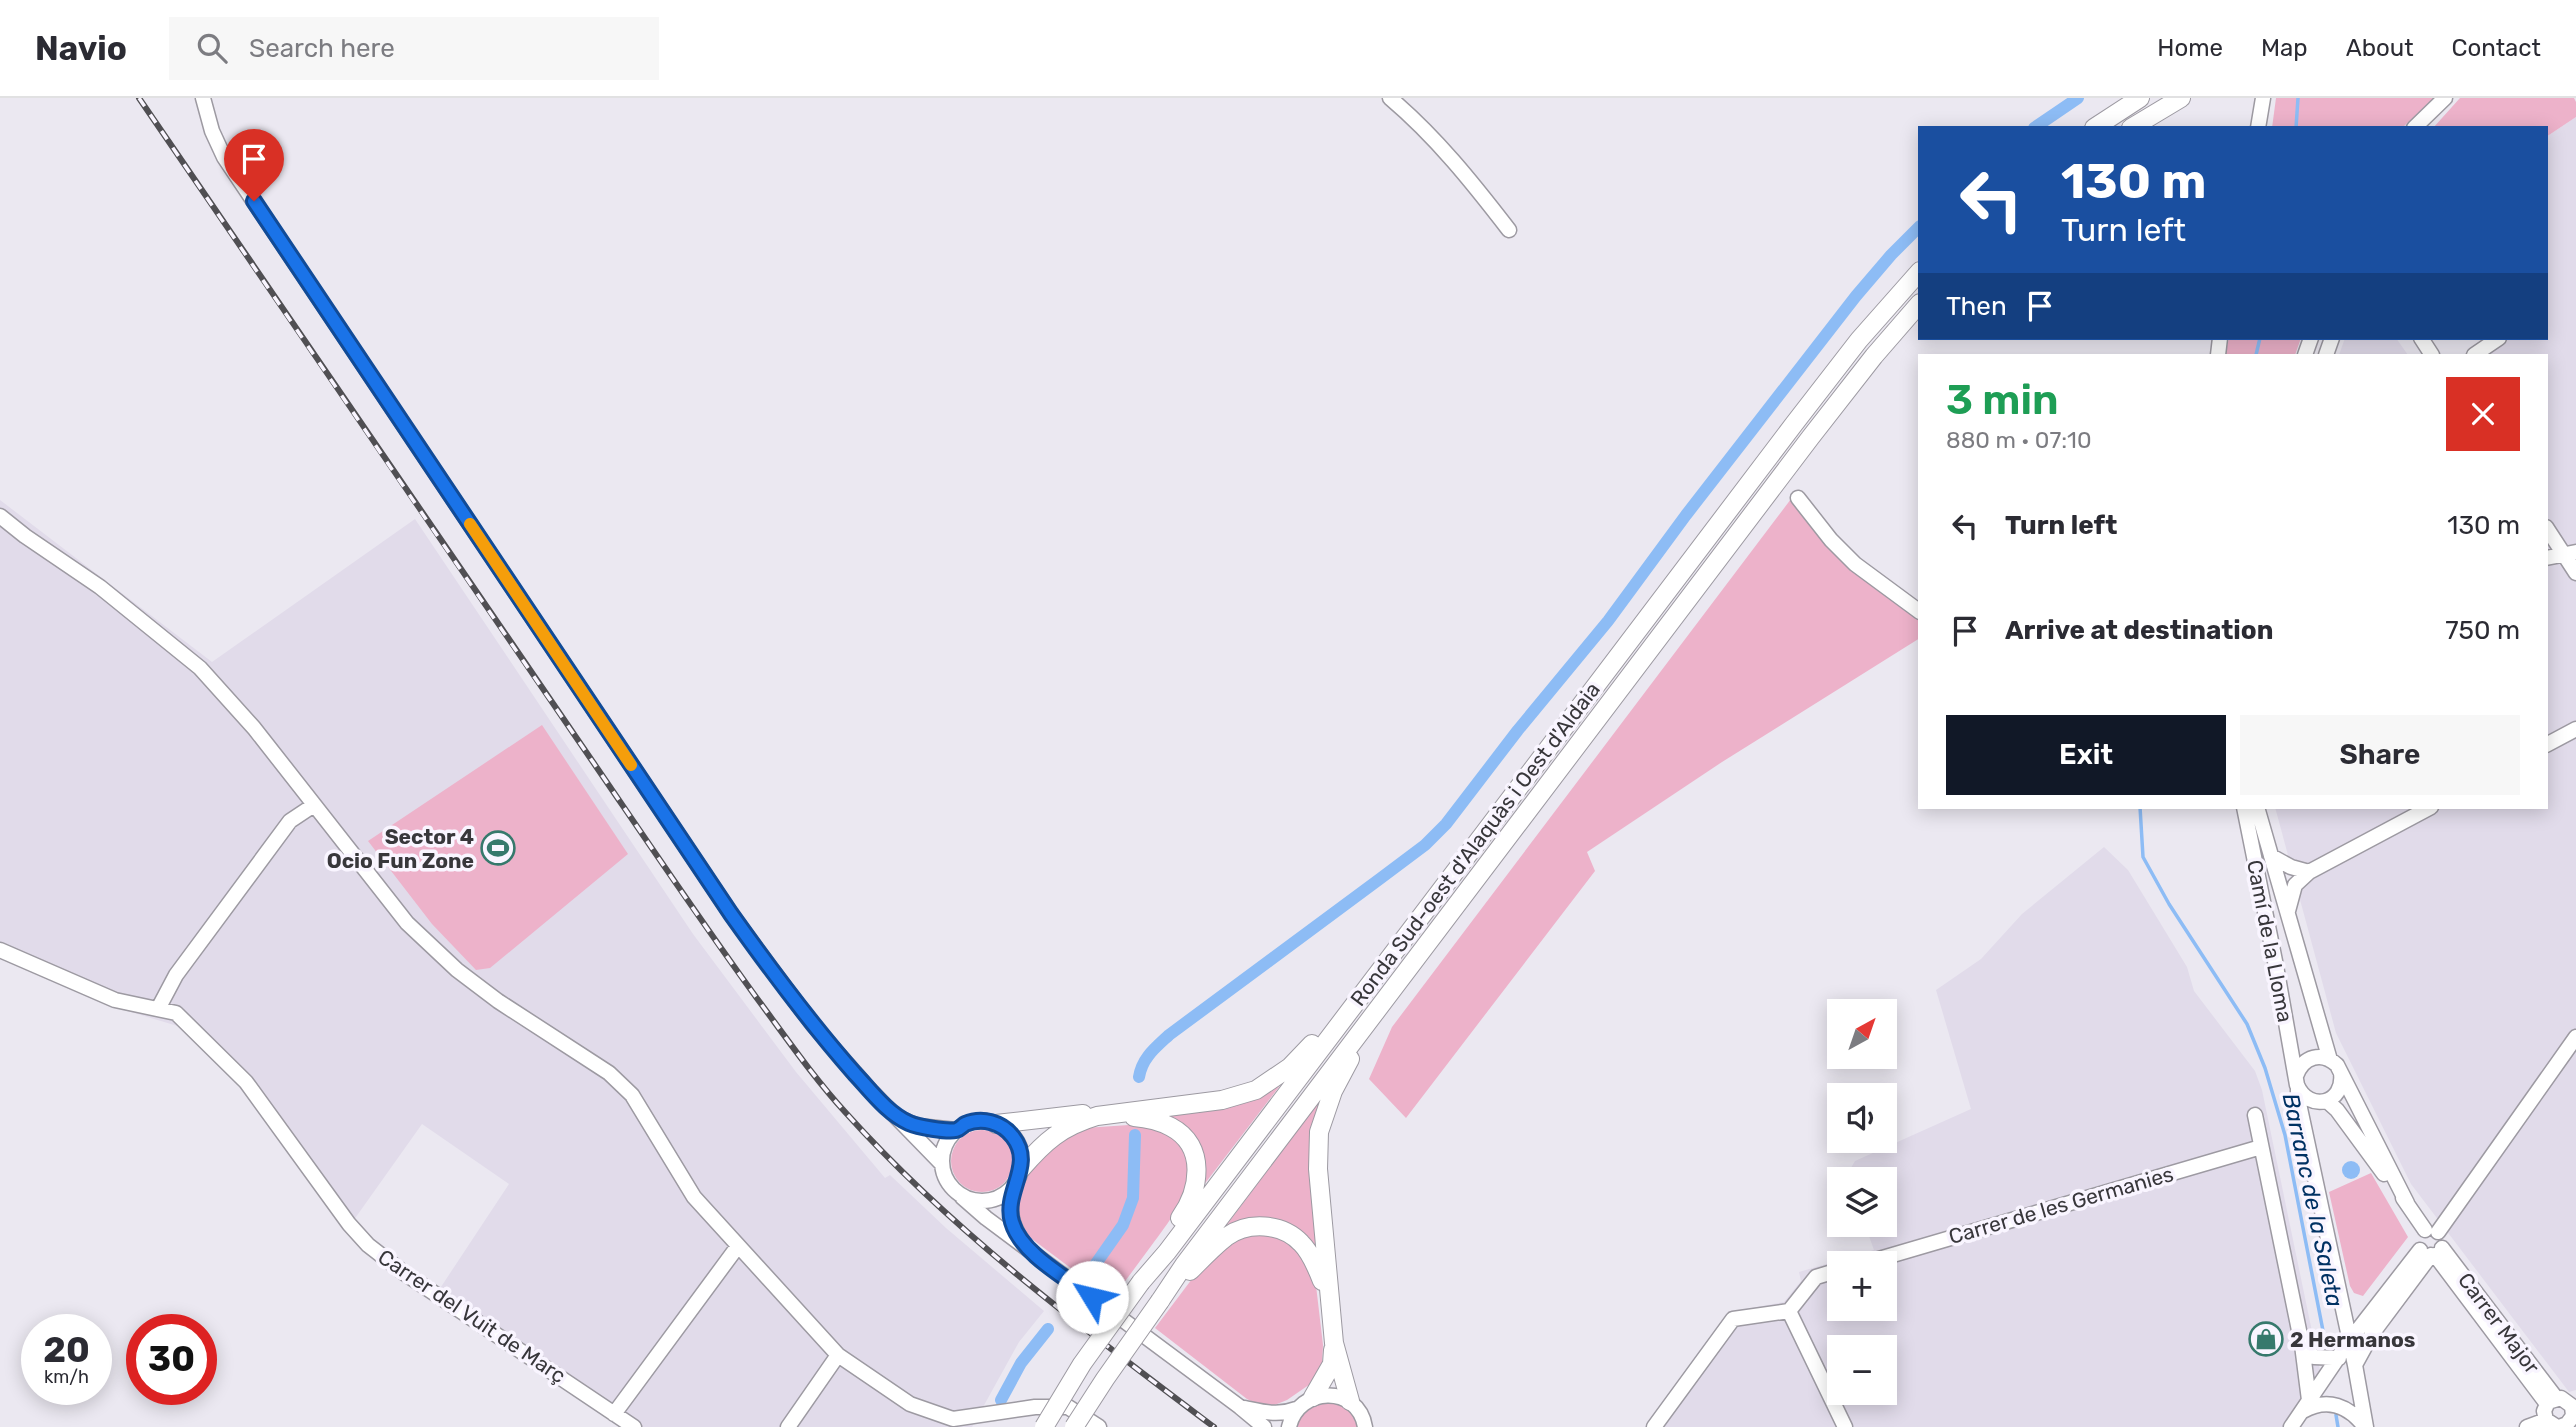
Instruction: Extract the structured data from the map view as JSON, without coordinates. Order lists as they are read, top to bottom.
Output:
{
  "streets": {
    "main road": ["Ronda Sud-oest d'Alaquàs i Oest d'Aldaia"],
    "street": [
      "Camí de la Lloma",
      "Carrer de les Germanies",
      "Carrer del Vuit de Març",
      "Carrer Major"
    ]
  },
  "water": ["Barranc de la Saleta"],
  "places": {
    "sports": ["Sector 4 Ocio Fun Zone"],
    "shop": ["2 Hermanos"]
  },
  "north": "top right",
  "page": {
    "header": "Navio",
    "search": "Search here",
    "nav": [
      "Home",
      "Map",
      "About",
      "Contact"
    ],
    "turn": ["130 m", "Turn left"],
    "then": "Then",
    "heading": ["3 min", "880 m · 07:10"],
    "list": [
      {
        "name": "Turn left",
        "value": "130 m"
      },
      {
        "name": "Arrive at destination",
        "value": "750 m"
      }
    ],
    "buttons": ["Exit", "Share"],
    "map_buttons": ["+", "−"],
    "speed": "20 km/h",
    "limit": "30"
  }
}
